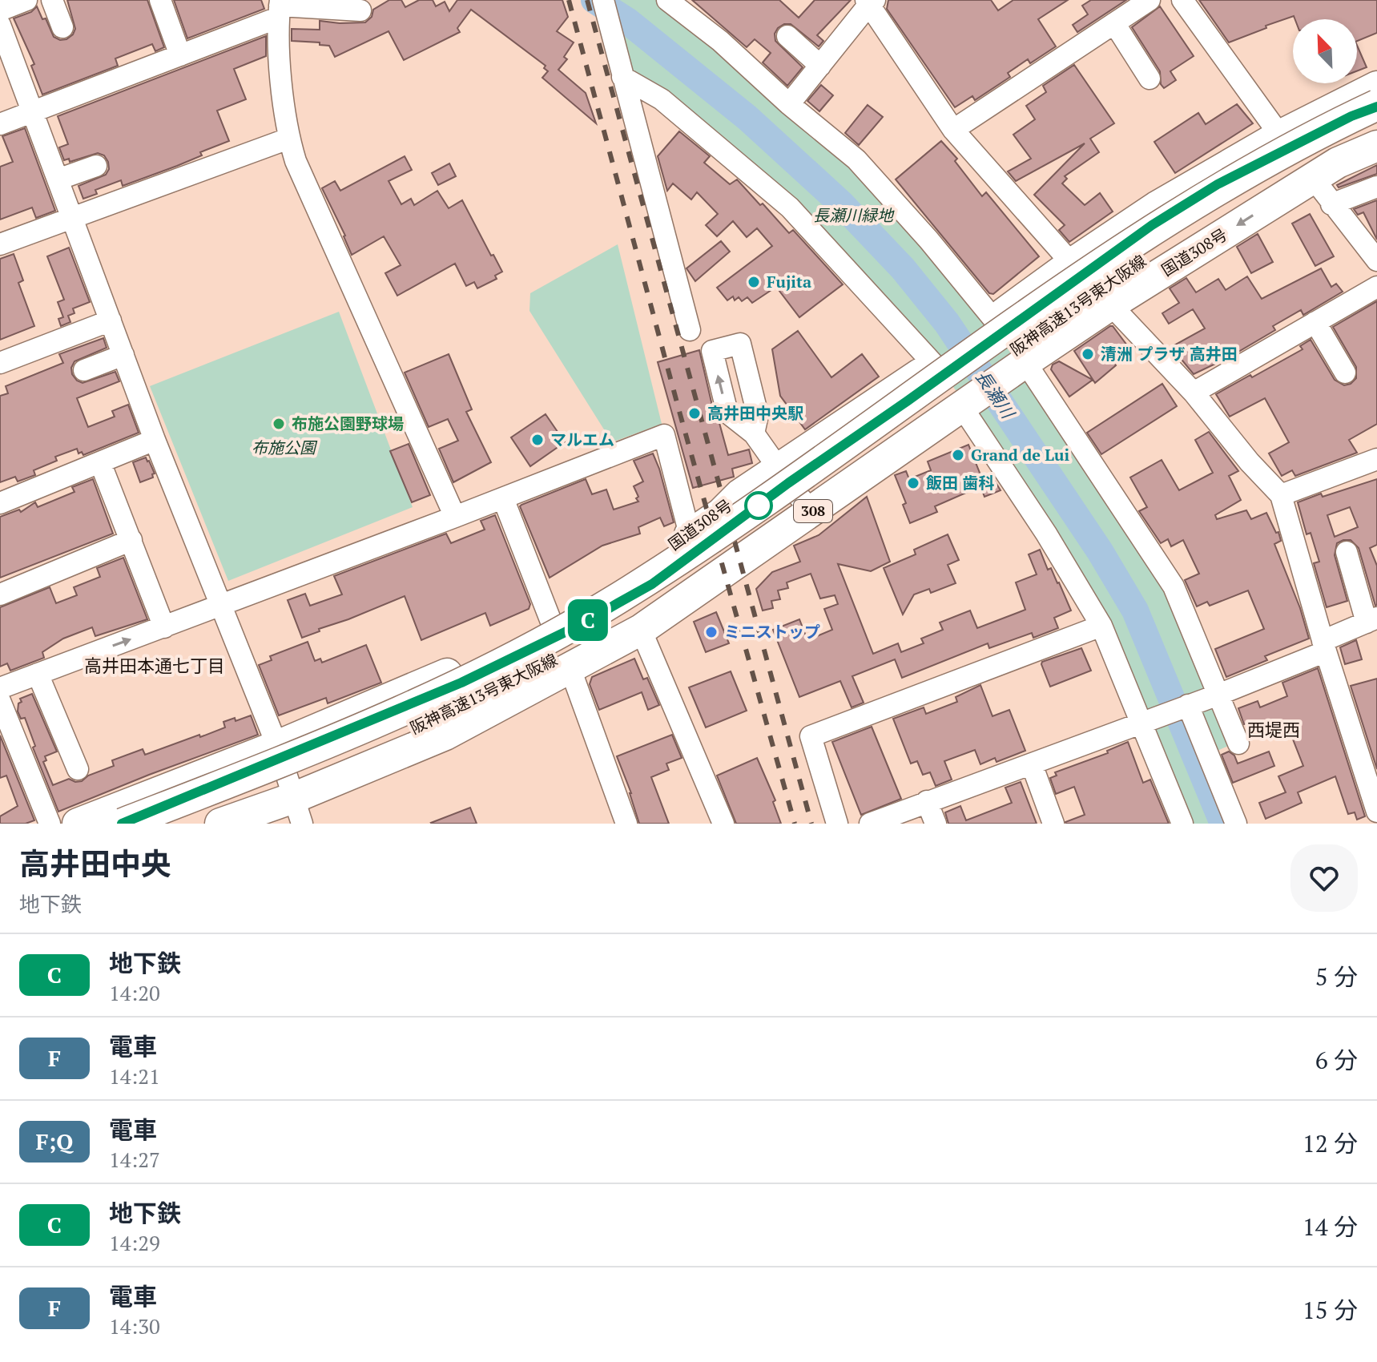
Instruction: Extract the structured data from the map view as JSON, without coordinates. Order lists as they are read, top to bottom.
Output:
{
  "streets": {
    "highway": ["国道308号", "阪神高速13号東大阪線", "308"]
  },
  "districts": ["高井田本通七丁目", "西堤西"],
  "water": ["長瀬川"],
  "parks": ["長瀬川緑地", "布施公園"],
  "places": [
    "Fujita",
    "清洲 プラザ 高井田",
    "高井田中央駅",
    "布施公園野球場",
    "マルエム",
    "Grand de Lui",
    "飯田 歯科",
    "ミニストップ"
  ],
  "lines": ["metro line C"],
  "north": "top left",
  "page": {
    "on_map": "C",
    "heading": ["高井田中央", "地下鉄"],
    "list": [
      {
        "mark": "C",
        "name": "地下鉄",
        "note": "14:20",
        "value": "5 分"
      },
      {
        "mark": "F",
        "name": "電車",
        "note": "14:21",
        "value": "6 分"
      },
      {
        "mark": "F;Q",
        "name": "電車",
        "note": "14:27",
        "value": "12 分"
      },
      {
        "mark": "C",
        "name": "地下鉄",
        "note": "14:29",
        "value": "14 分"
      },
      {
        "mark": "F",
        "name": "電車",
        "note": "14:30",
        "value": "15 分"
      }
    ]
  }
}
